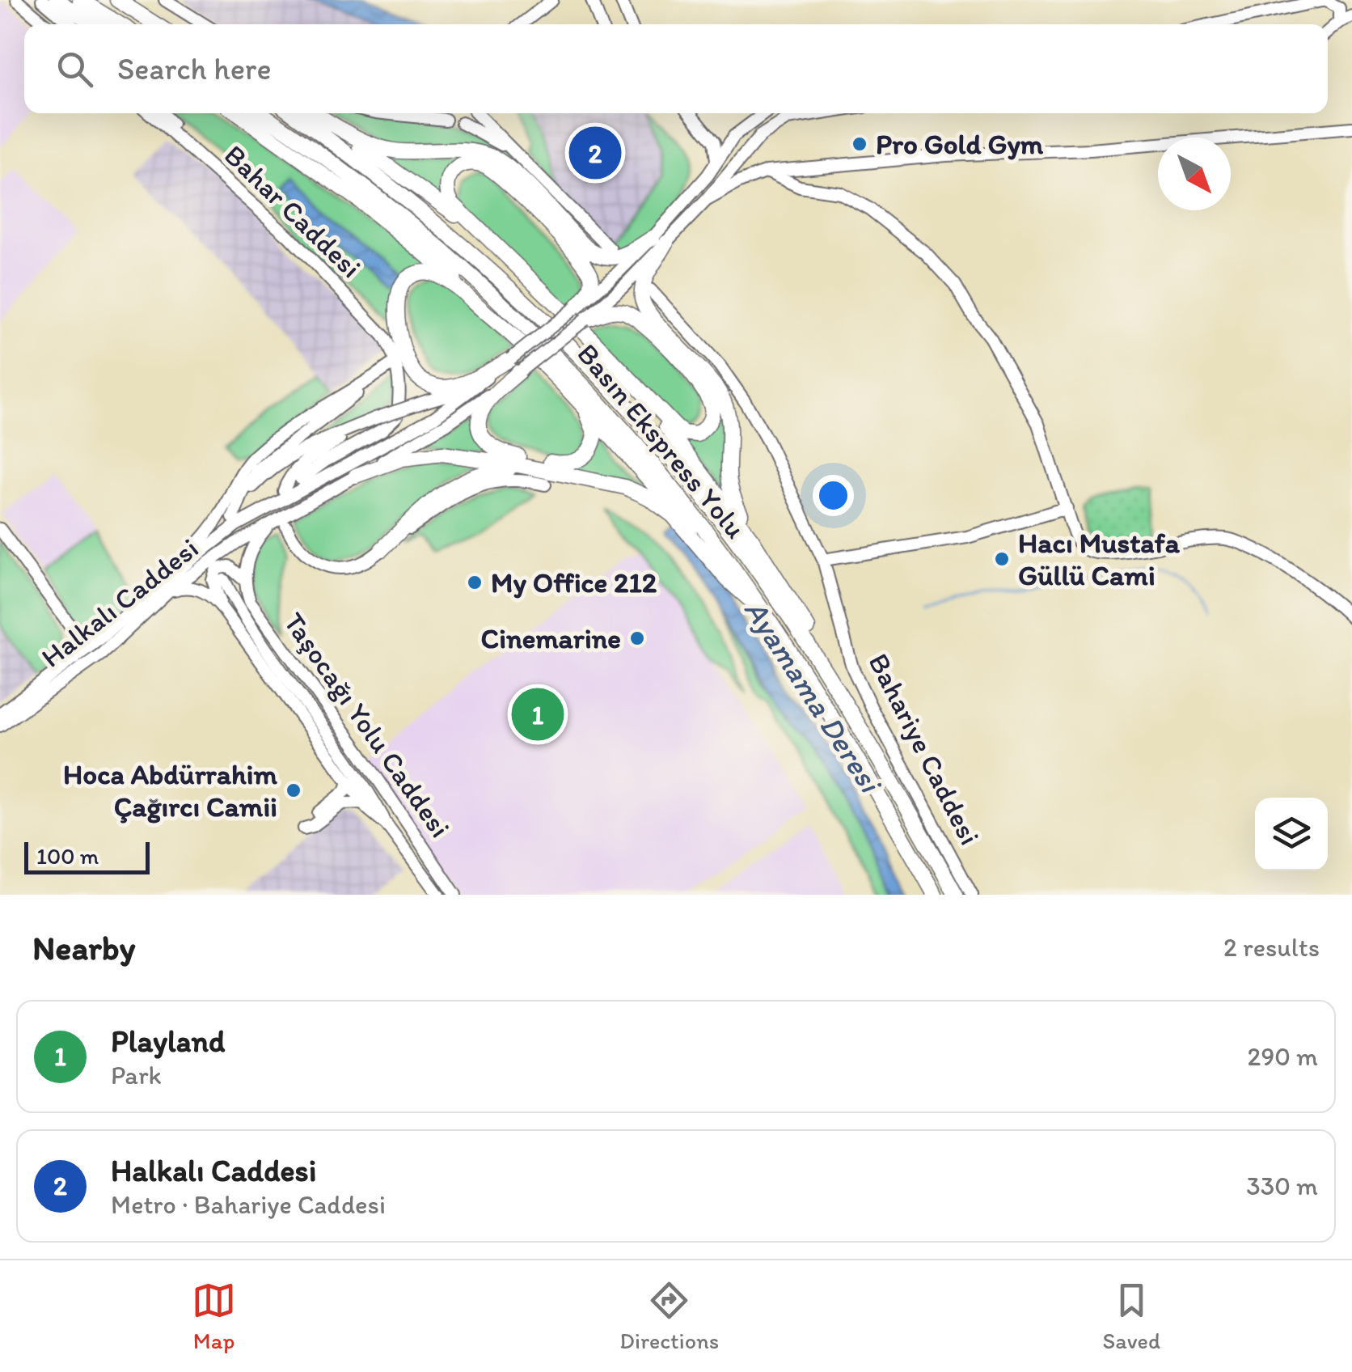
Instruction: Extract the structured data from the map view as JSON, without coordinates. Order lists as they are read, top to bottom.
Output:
{
  "streets": {
    "highway": ["Basın Ekspress Yolu"],
    "main road": [
      "Bahar Caddesi",
      "Halkalı Caddesi",
      "Taşocağı Yolu Caddesi",
      "Bahariye Caddesi"
    ]
  },
  "water": ["Ayamama Deresi"],
  "places": [
    "Pro Gold Gym",
    "Hacı Mustafa Güllü Cami",
    "My Office 212",
    "Cinemarine",
    "Hoca Abdürrahim Çağırcı Camii"
  ],
  "scale_bar": "100 m",
  "north": "bottom right",
  "page": {
    "search": "Search here",
    "pins": ["2", "1"],
    "scale": "100 m",
    "heading": ["Nearby", "2 results"],
    "list": [
      {
        "mark": "1",
        "name": "Playland",
        "note": "Park",
        "value": "290 m"
      },
      {
        "mark": "2",
        "name": "Halkalı Caddesi",
        "note": "Metro · Bahariye Caddesi",
        "value": "330 m"
      }
    ],
    "nav": ["Map", "Directions", "Saved"]
  }
}
